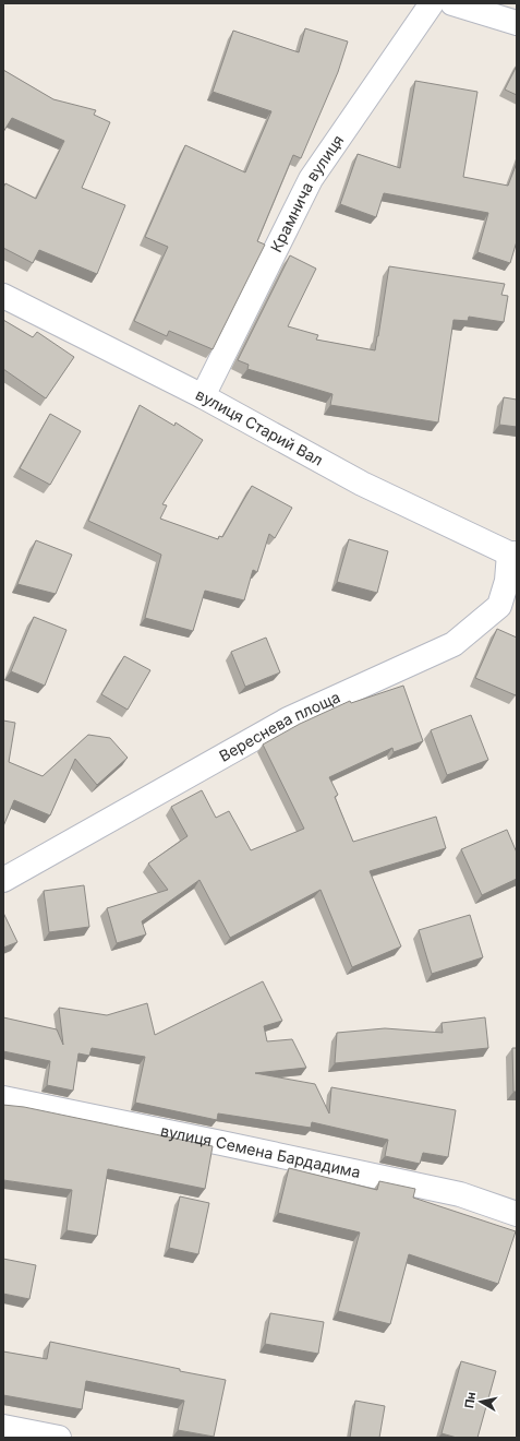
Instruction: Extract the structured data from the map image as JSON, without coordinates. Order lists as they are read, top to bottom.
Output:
{
  "streets": {
    "street": [
      "Крамнича вулиця",
      "вулиця Старий Вал",
      "Вереснева площа",
      "вулиця Семена Бардадима"
    ]
  },
  "crossings": [
    ["Крамнича вулиця", "вулиця Старий Вал"],
    ["вулиця Старий Вал", "Вереснева площа"]
  ],
  "north": "left"
}
